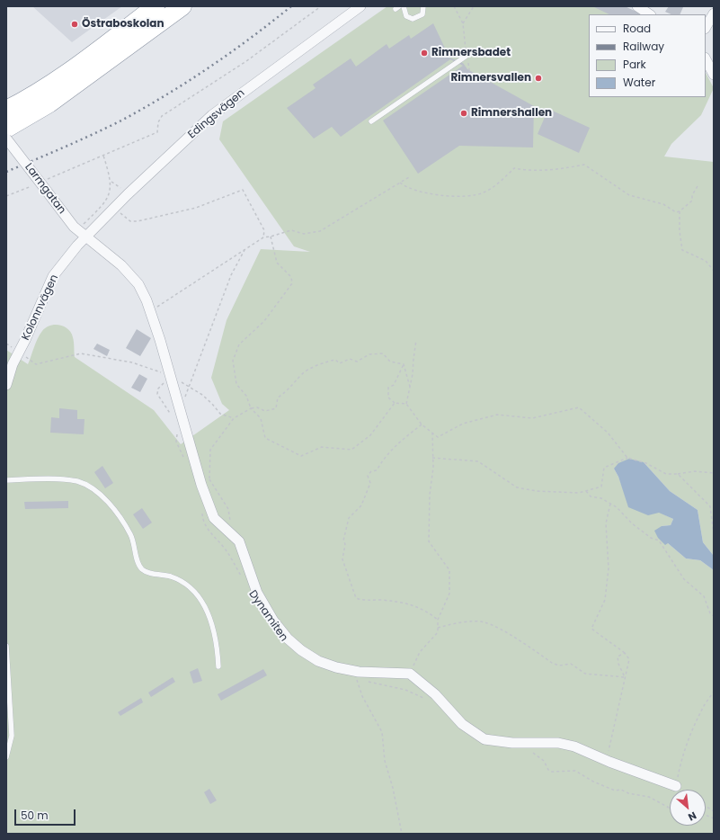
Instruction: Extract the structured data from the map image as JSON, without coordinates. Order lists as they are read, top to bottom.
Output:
{
  "streets": {
    "street": ["Edingsvägen", "Larmgatan", "Kolonnvägen"]
  },
  "crossings": [
    ["Edingsvägen", "Larmgatan"],
    ["Edingsvägen", "Kolonnvägen"],
    ["Larmgatan", "Kolonnvägen"]
  ],
  "places": [
    "Östraboskolan",
    "Rimnersbadet",
    "Rimnersvallen",
    "Rimnershallen"
  ],
  "legend": [
    "Road",
    "Railway",
    "Park",
    "Water"
  ],
  "scale_bar": "50 m",
  "north": "bottom right"
}
